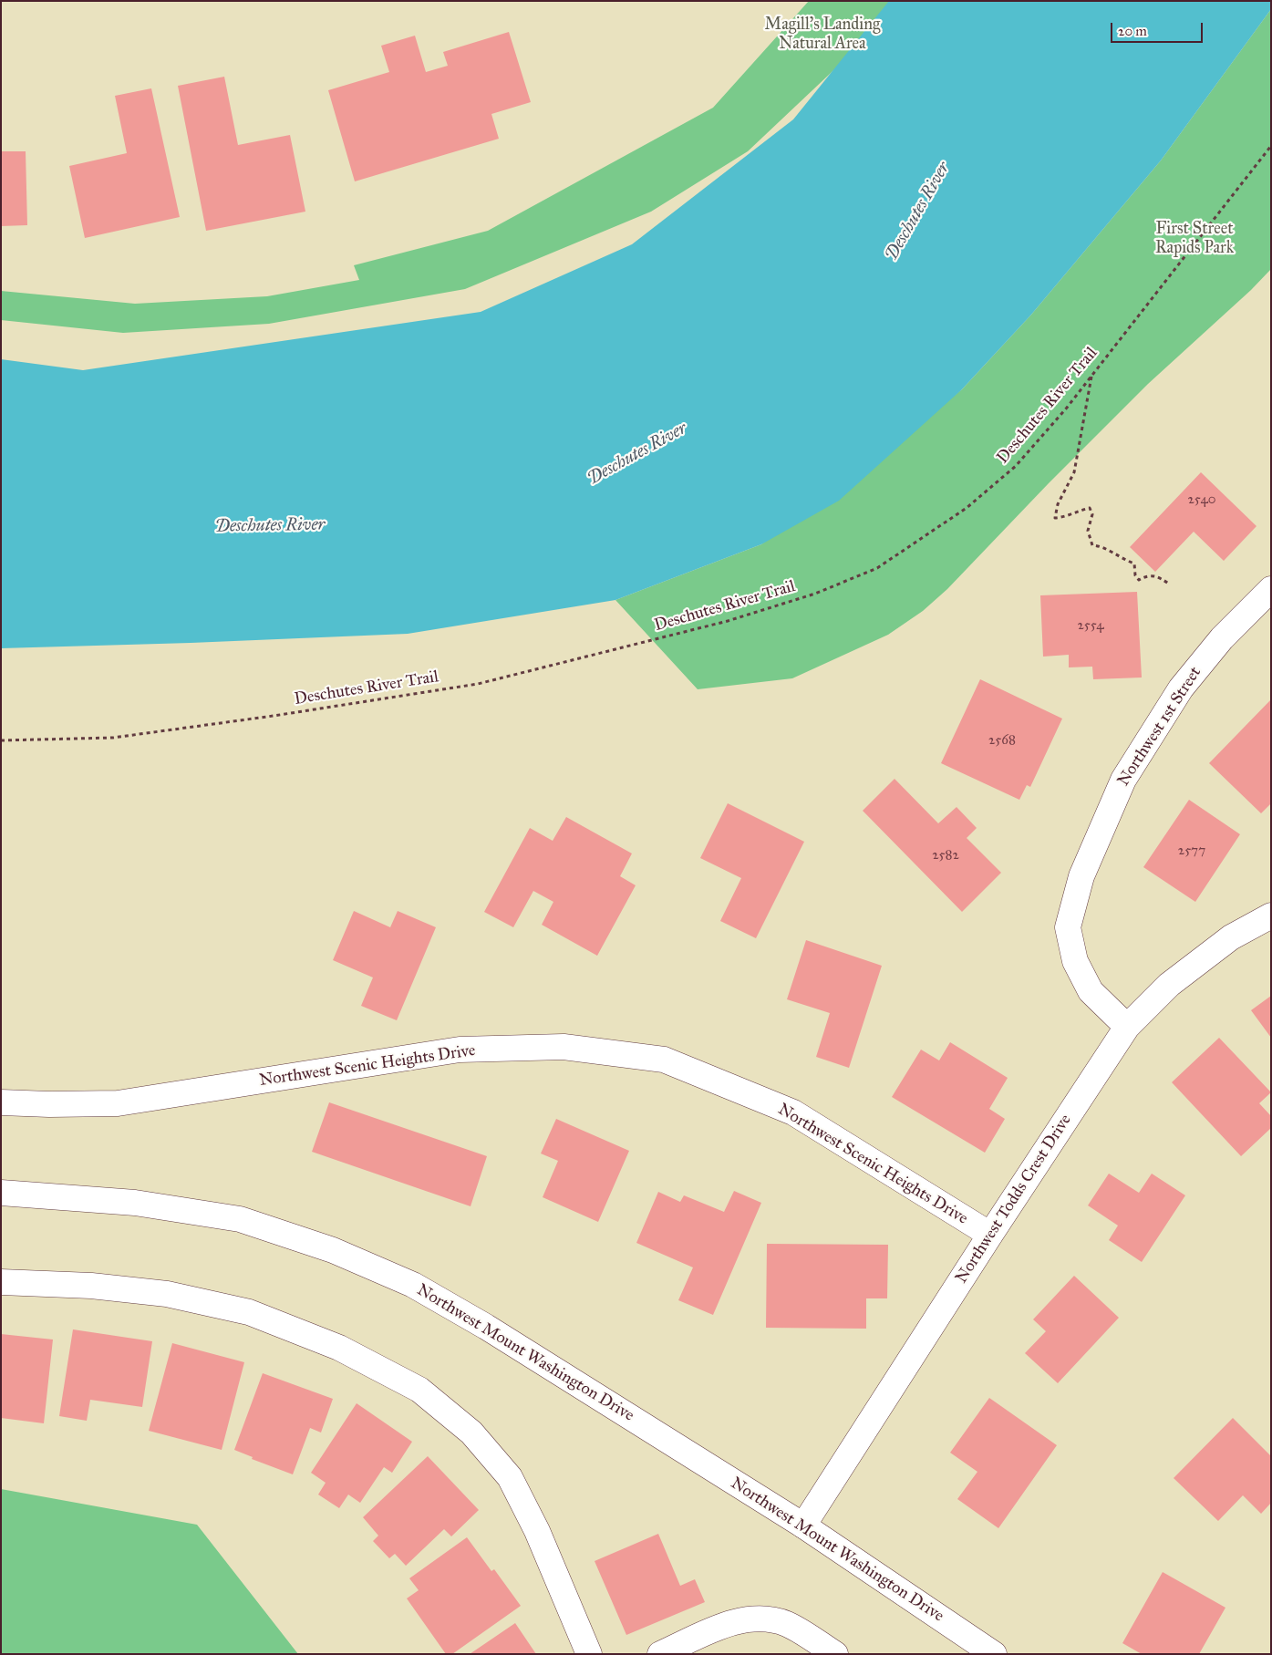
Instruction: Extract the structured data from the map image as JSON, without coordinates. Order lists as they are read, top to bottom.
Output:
{
  "streets": {
    "street": [
      "Northwest 1st Street",
      "Northwest Scenic Heights Drive",
      "Northwest Todds Crest Drive",
      "Northwest Mount Washington Drive"
    ],
    "path": ["Deschutes River Trail"]
  },
  "crossings": [
    ["Northwest 1st Street", "Northwest Todds Crest Drive"],
    ["Northwest Scenic Heights Drive", "Northwest Todds Crest Drive"],
    ["Northwest Todds Crest Drive", "Northwest Mount Washington Drive"]
  ],
  "water": ["Deschutes River"],
  "parks": ["Magill's Landing Natural Area", "First Street Rapids Park"],
  "house_numbers": [
    "2540",
    "2554",
    "2568",
    "2577",
    "2582"
  ],
  "scale_bar": "20 m"
}
